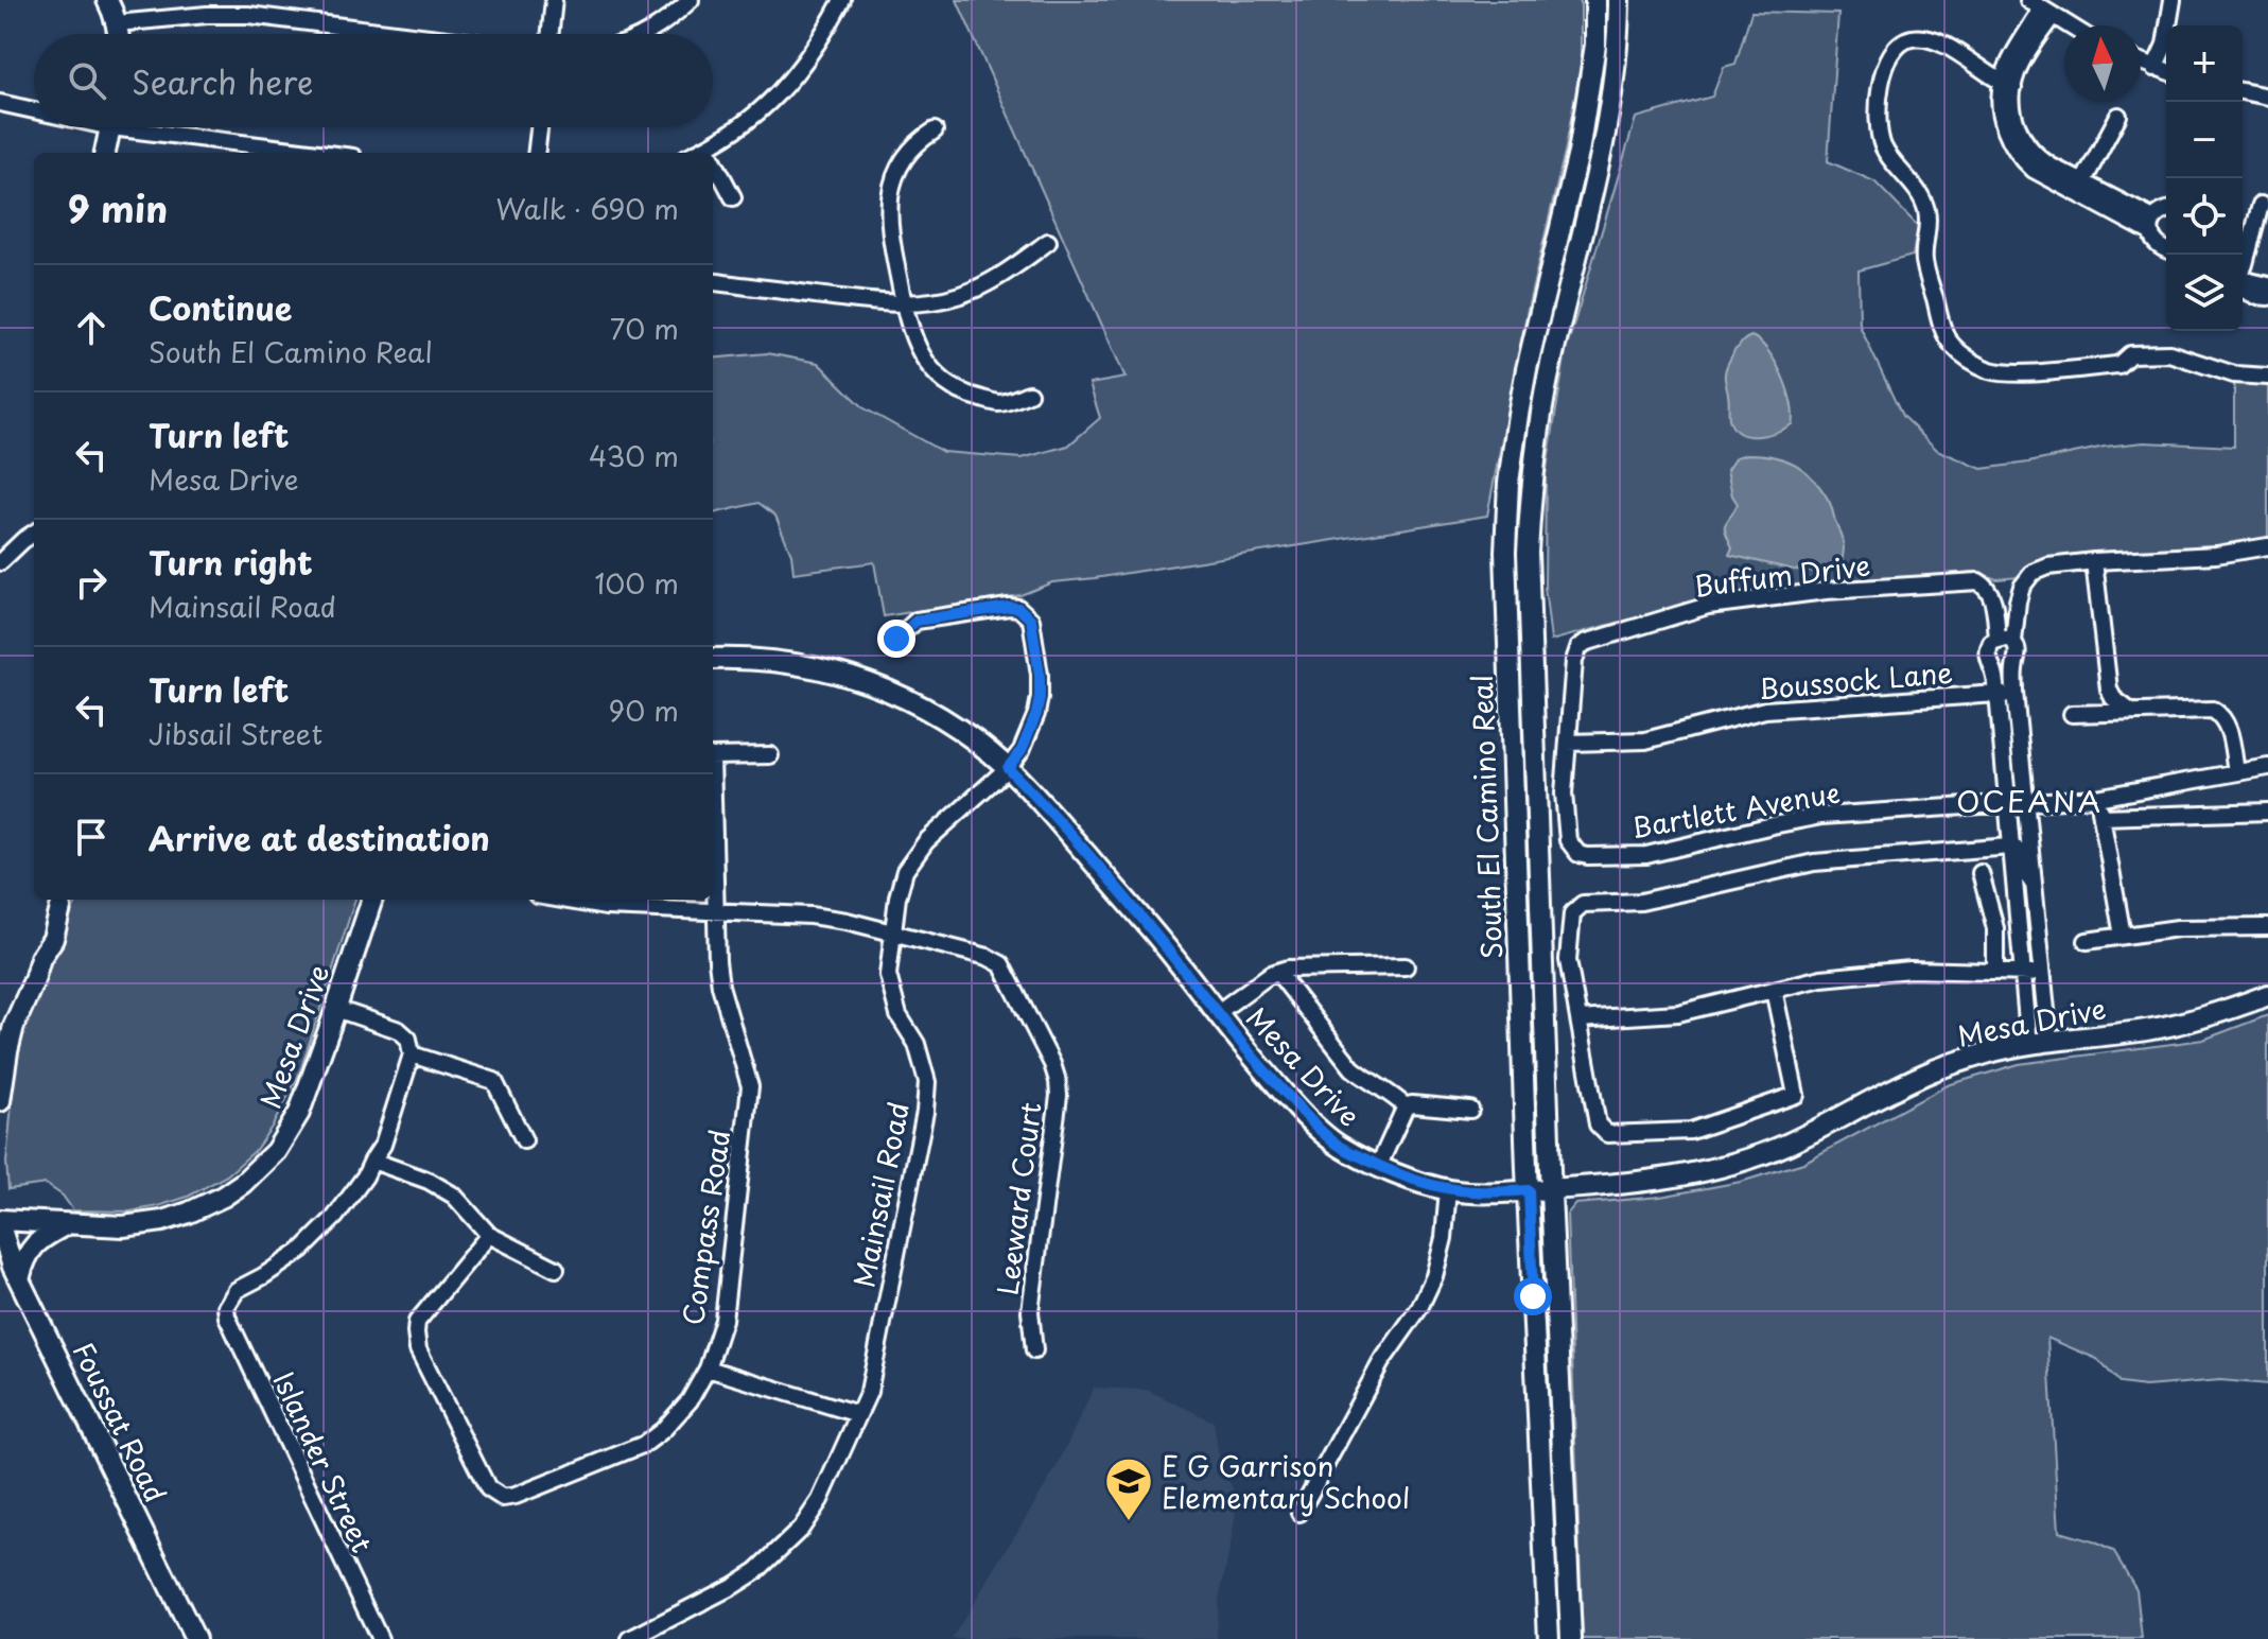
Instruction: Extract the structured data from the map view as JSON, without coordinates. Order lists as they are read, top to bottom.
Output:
{
  "streets": {
    "main road": ["South El Camino Real", "Mesa Drive", "Foussat Road"],
    "street": [
      "Buffum Drive",
      "Boussock Lane",
      "Bartlett Avenue",
      "Mainsail Road",
      "Leeward Court",
      "Compass Road",
      "Islander Street"
    ]
  },
  "crossings": [
    ["Buffum Drive", "Boussock Lane"],
    ["Buffum Drive", "Bartlett Avenue"],
    ["Boussock Lane", "Bartlett Avenue"],
    ["South El Camino Real", "Mesa Drive"],
    ["Mesa Drive", "Mainsail Road"],
    ["Mesa Drive", "Foussat Road"],
    ["Mainsail Road", "Leeward Court"]
  ],
  "districts": ["OCEANA"],
  "places": {
    "school or university": ["E G Garrison Elementary School"]
  },
  "north": "top",
  "page": {
    "map_buttons": ["+", "−"],
    "search": "Search here",
    "heading": ["9 min", "Walk · 690 m"],
    "list": [
      ["Continue", "South El Camino Real", "70 m"],
      ["Turn left", "Mesa Drive", "430 m"],
      ["Turn right", "Mainsail Road", "100 m"],
      ["Turn left", "Jibsail Street", "90 m"],
      "Arrive at destination"
    ]
  }
}
